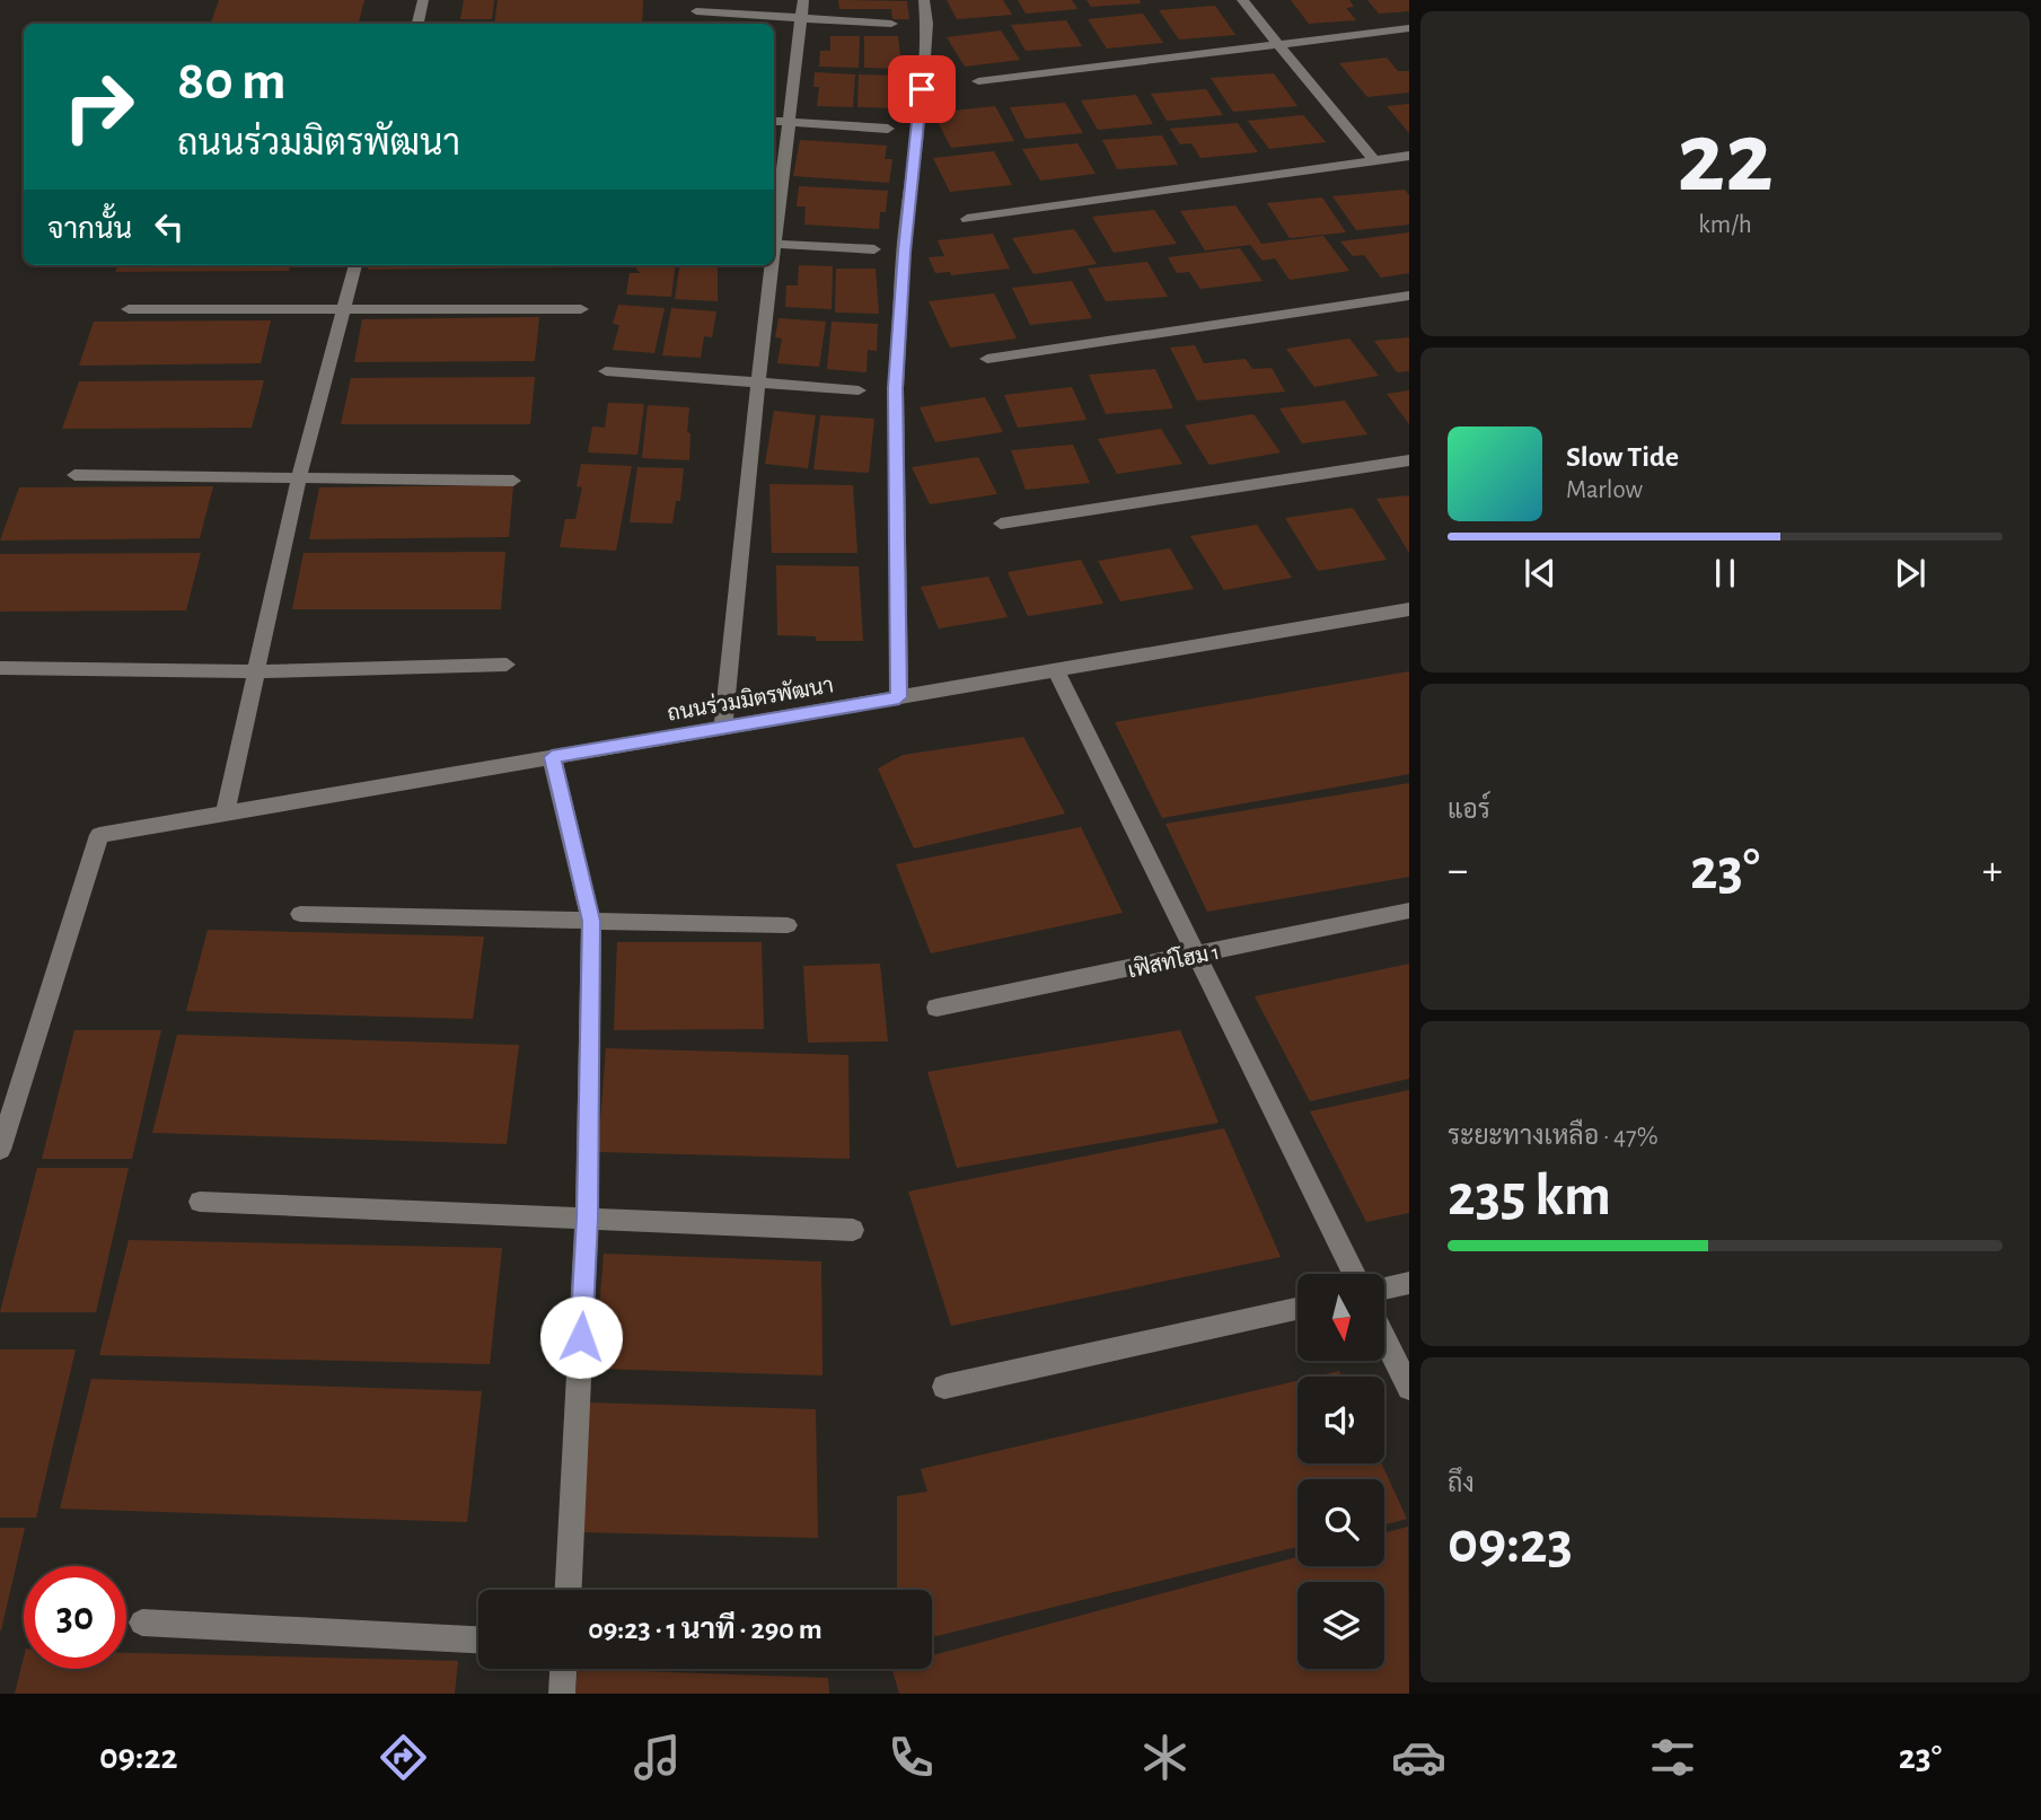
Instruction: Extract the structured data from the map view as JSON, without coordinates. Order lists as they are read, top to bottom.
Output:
{
  "streets": {
    "street": ["ถนนร่วมมิตรพัฒนา", "เฟิสท์โฮม 1"]
  },
  "north": "bottom",
  "page": {
    "tile": [
      ["22", "km/h"],
      "แอร์",
      ["ระยะทางเหลือ · 47%", "235 km"],
      ["ถึง", "09:23"]
    ],
    "turn": ["80 m", "ถนนร่วมมิตรพัฒนา"],
    "then": "จากนั้น",
    "song": ["Slow Tide", "Marlow"],
    "heat": ["−", "23°", "+"],
    "limit": "30",
    "trip": "09:23 · 1 นาที · 290 m",
    "tabs": ["09:22", "23°"]
  }
}
